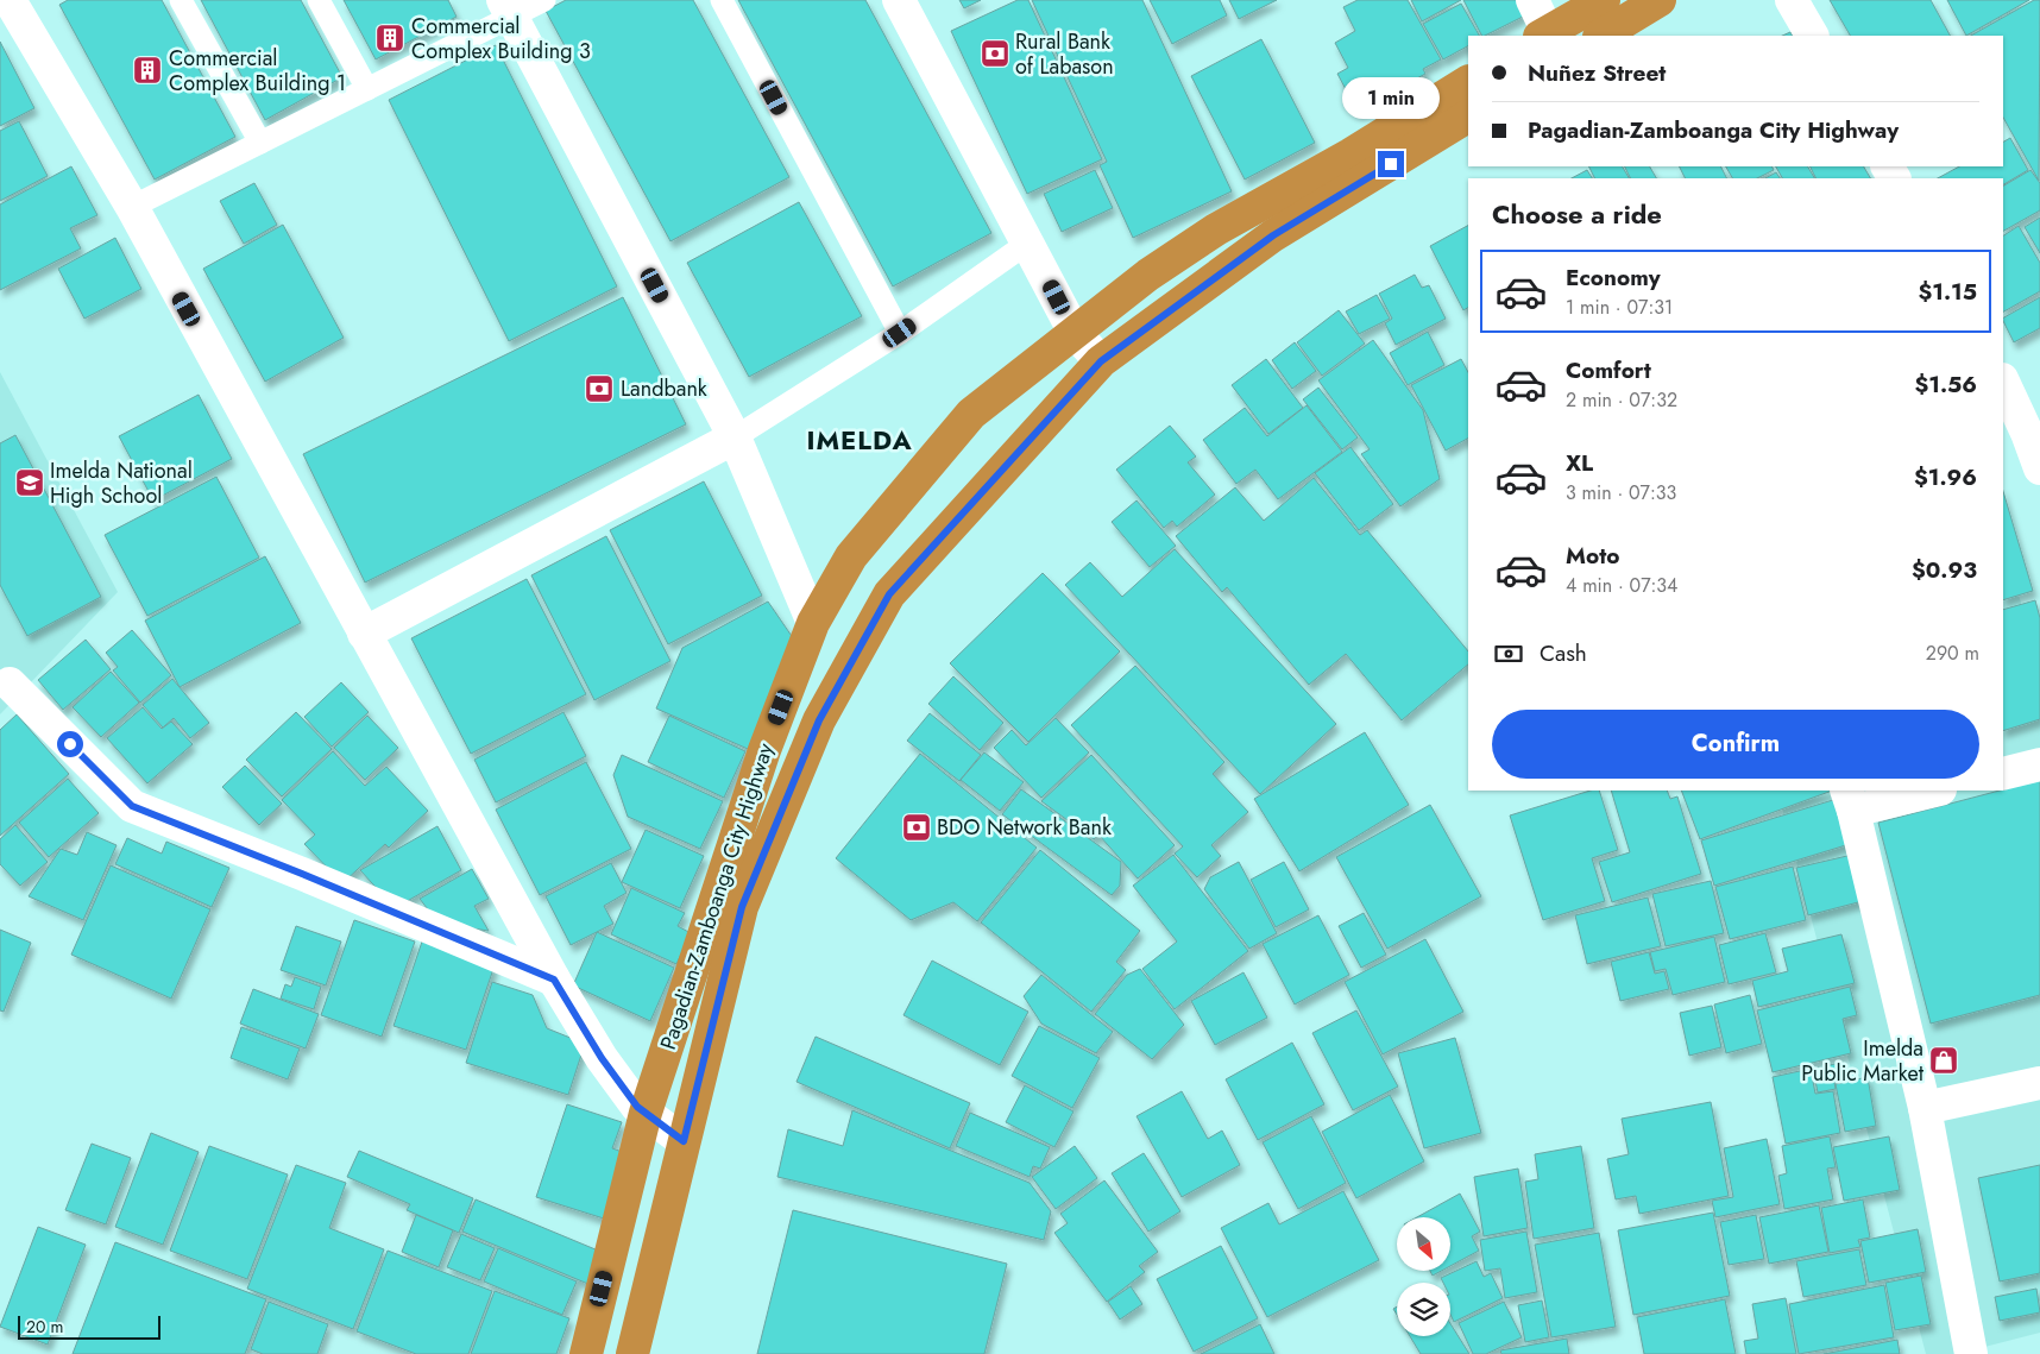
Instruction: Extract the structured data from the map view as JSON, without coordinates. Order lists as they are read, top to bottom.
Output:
{
  "streets": {
    "highway": ["Pagadian-Zamboanga City Highway"]
  },
  "districts": ["IMELDA"],
  "places": {
    "building": ["Commercial Complex Building 3", "Commercial Complex Building 1"],
    "bank": ["Rural Bank of Labason", "Landbank", "BDO Network Bank"],
    "school or university": ["Imelda National High School"],
    "shop": ["Imelda Public Market"]
  },
  "scale_bar": "20 m",
  "north": "bottom right",
  "page": {
    "banner": ["Nuñez Street", "Pagadian-Zamboanga City Highway"],
    "bubble": "1 min",
    "heading": "Choose a ride",
    "list": [
      {
        "name": "Economy",
        "note": "1 min · 07:31",
        "value": "$1.15"
      },
      {
        "name": "Comfort",
        "note": "2 min · 07:32",
        "value": "$1.56"
      },
      {
        "name": "XL",
        "note": "3 min · 07:33",
        "value": "$1.96"
      },
      {
        "name": "Moto",
        "note": "4 min · 07:34",
        "value": "$0.93"
      }
    ],
    "pay": ["Cash", "290 m"],
    "buttons": "Confirm",
    "scale": "20 m"
  }
}
